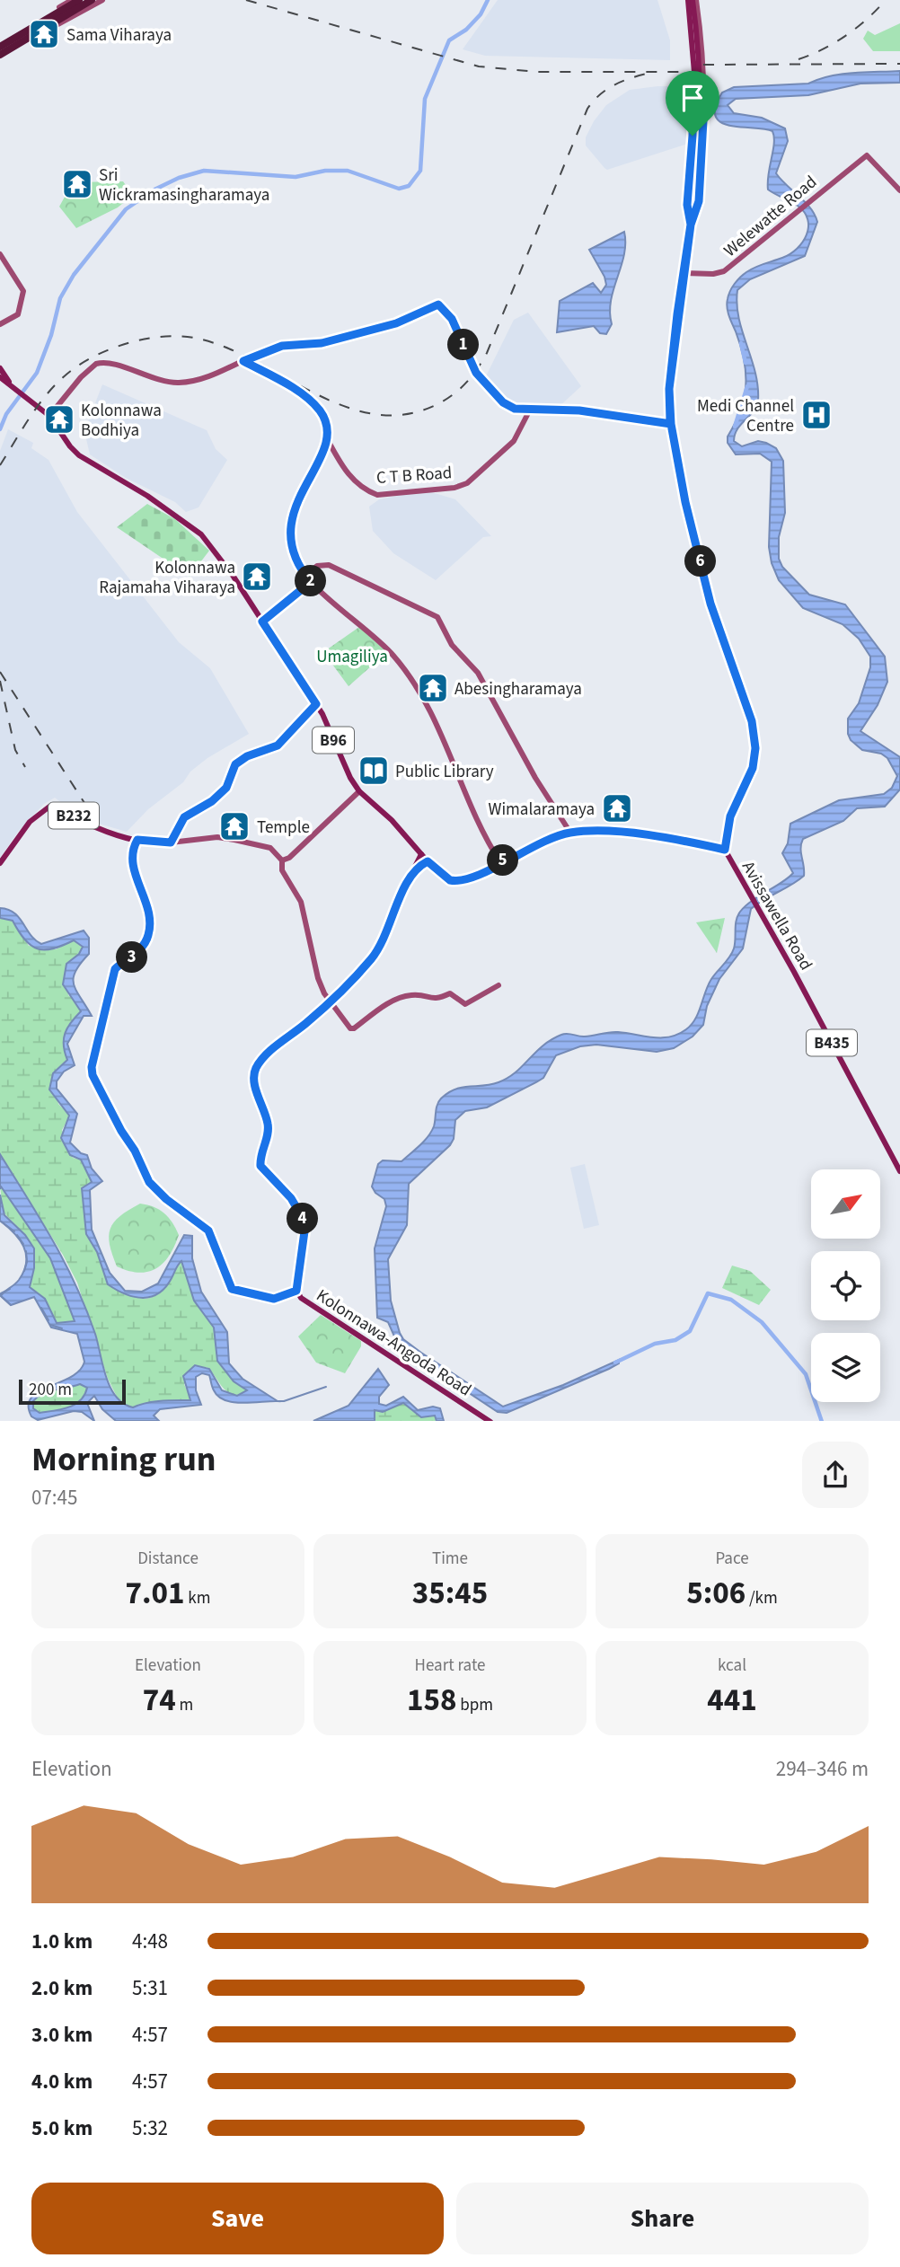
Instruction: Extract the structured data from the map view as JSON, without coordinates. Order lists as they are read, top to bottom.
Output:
{
  "streets": {
    "main road": [
      "B96",
      "B232",
      "Avissawella Road",
      "B435",
      "Kolonnawa-Angoda Road"
    ],
    "street": ["Welewatte Road", "C T B Road"]
  },
  "crossings": [
    ["Welewatte Road", "Avissawella Road"],
    ["B96", "Avissawella Road"],
    ["B96", "Kolonnawa-Angoda Road"]
  ],
  "parks": ["Umagiliya"],
  "places": {
    "temple": [
      "Sama Viharaya",
      "Sri Wickramasingharamaya",
      "Kolonnawa Bodhiya",
      "Kolonnawa Rajamaha Viharaya",
      "Abesingharamaya",
      "Wimalaramaya",
      "Temple"
    ],
    "hospital": ["Medi Channel Centre"],
    "library": ["Public Library"]
  },
  "scale_bar": "200 m",
  "north": "top right",
  "page": {
    "pins": [
      "1",
      "6",
      "2",
      "5",
      "3",
      "4"
    ],
    "scale": "200 m",
    "heading": ["Morning run", "07:45"],
    "stats": [
      ["Distance", "7.01 km"],
      ["Time", "35:45"],
      ["Pace", "5:06 /km"],
      ["Elevation", "74 m"],
      ["Heart rate", "158 bpm"],
      ["kcal", "441"]
    ],
    "chart": ["Elevation", "294–346 m"],
    "list": [
      {
        "name": "1.0 km",
        "note": "4:48"
      },
      {
        "name": "2.0 km",
        "note": "5:31"
      },
      {
        "name": "3.0 km",
        "note": "4:57"
      },
      {
        "name": "4.0 km",
        "note": "4:57"
      },
      {
        "name": "5.0 km",
        "note": "5:32"
      }
    ],
    "buttons": ["Save", "Share"]
  }
}
